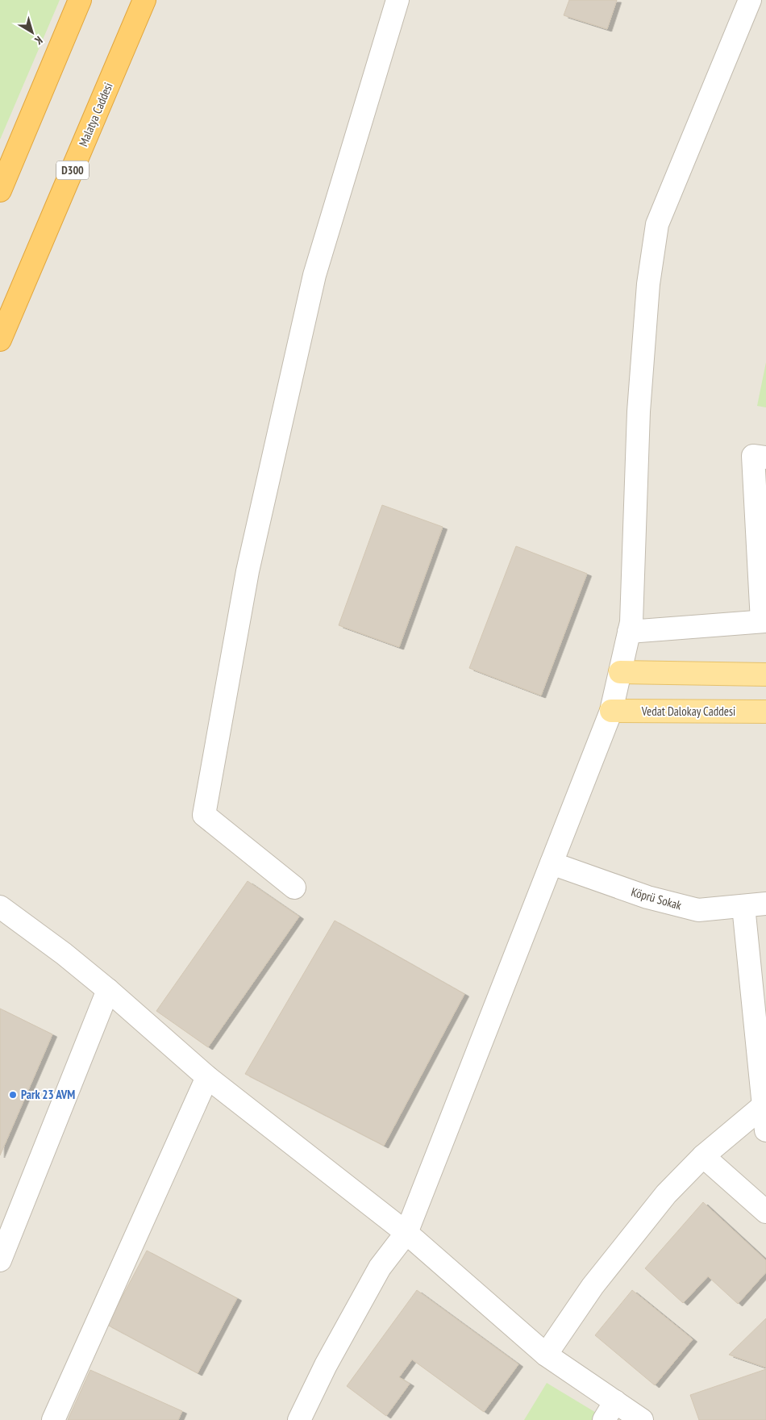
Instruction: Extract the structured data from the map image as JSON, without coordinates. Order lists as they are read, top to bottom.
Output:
{
  "streets": {
    "highway": ["Malatya Caddesi", "D300"],
    "main road": ["Vedat Dalokay Caddesi"],
    "street": ["Köprü Sokak"]
  },
  "places": ["Park 23 AVM"],
  "north": "bottom right"
}
